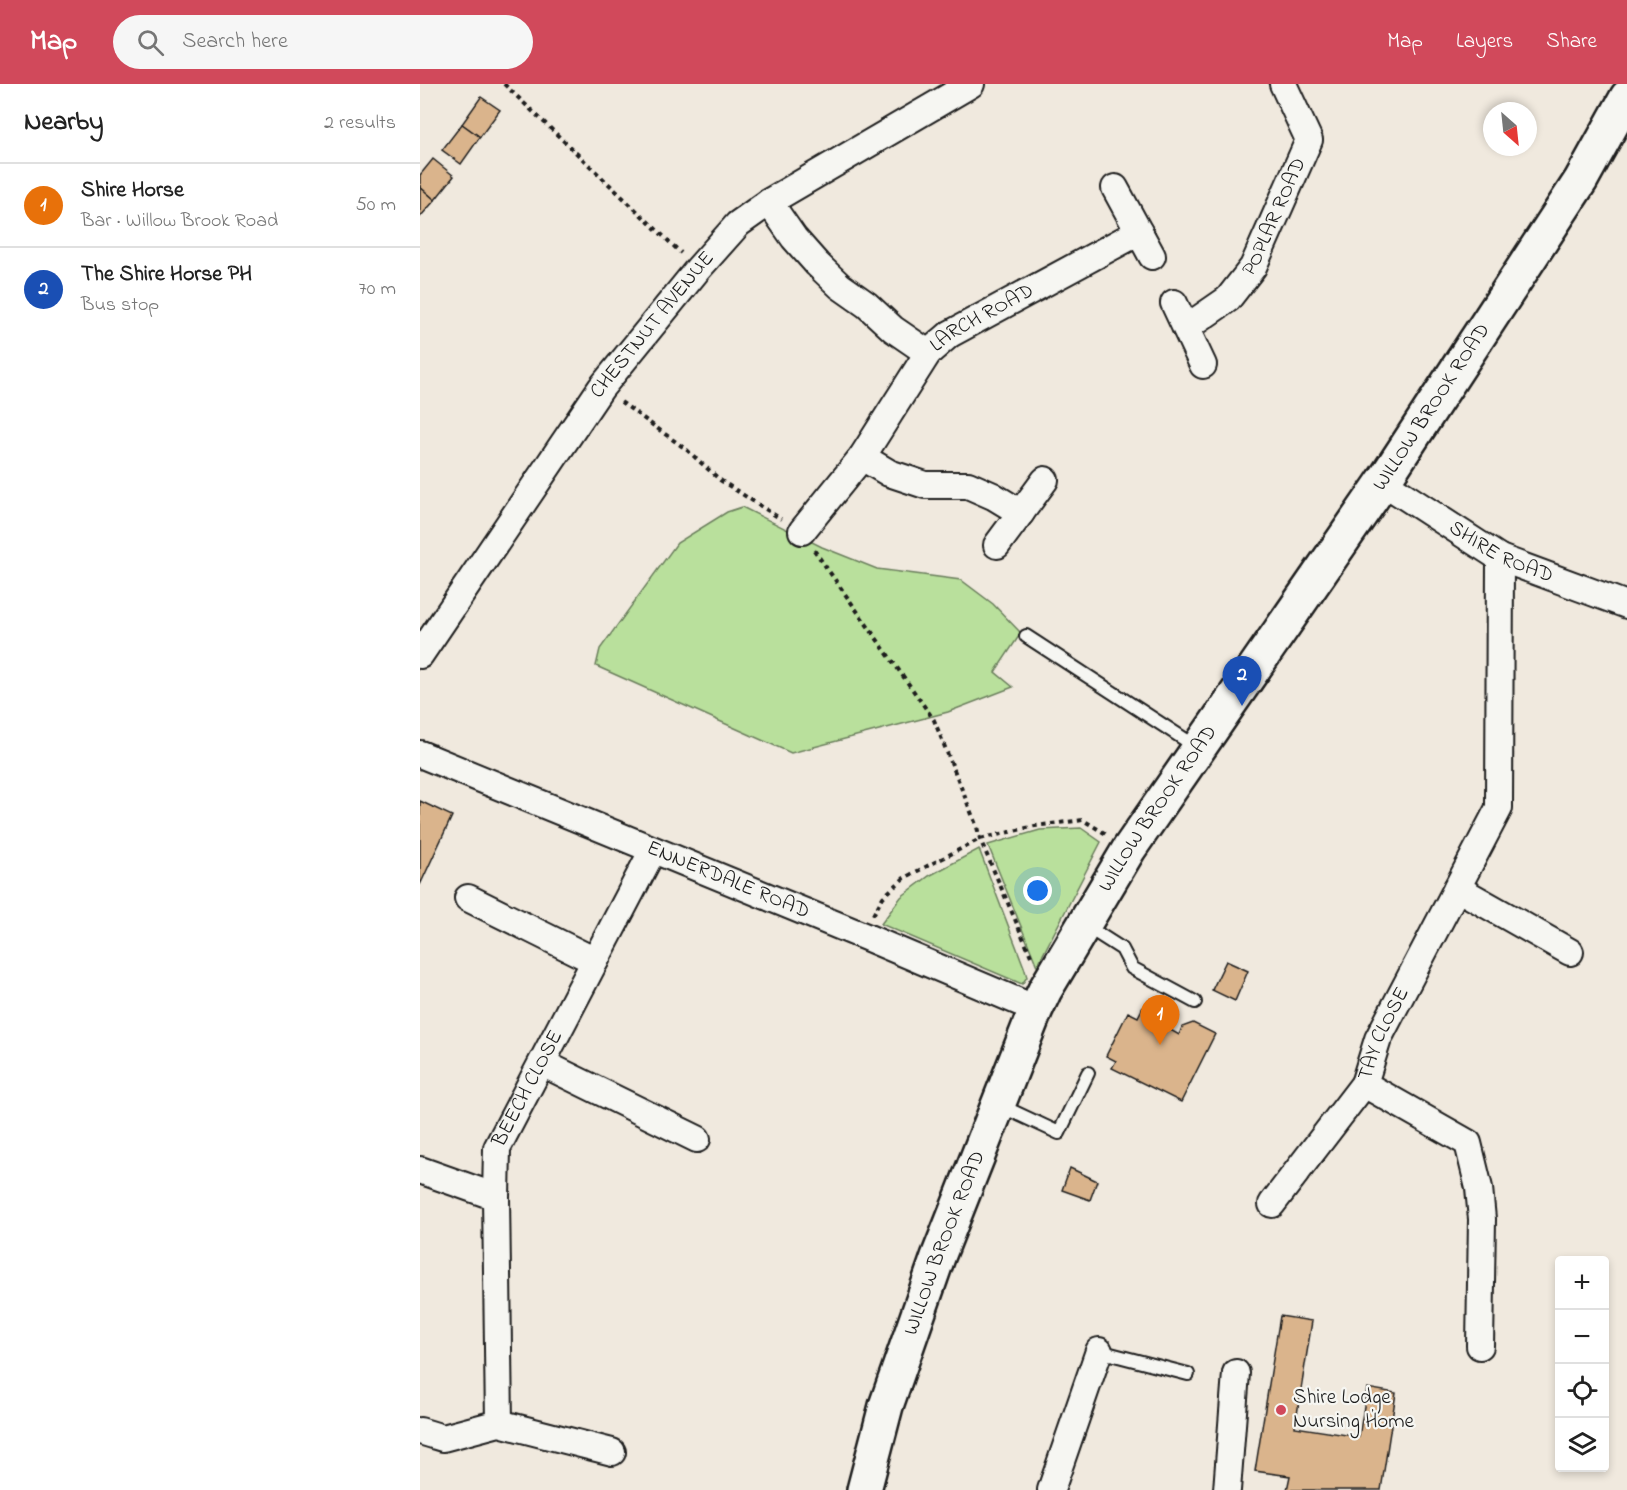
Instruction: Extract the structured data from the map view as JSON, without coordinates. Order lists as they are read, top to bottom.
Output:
{
  "streets": {
    "street": [
      "POPLAR ROAD",
      "LARCH ROAD",
      "CHESTNUT AVENUE",
      "WILLOW BROOK ROAD",
      "SHIRE ROAD",
      "ENNERDALE ROAD",
      "TAY CLOSE",
      "BEECH CLOSE"
    ]
  },
  "crossings": [
    ["LARCH ROAD", "CHESTNUT AVENUE"],
    ["WILLOW BROOK ROAD", "SHIRE ROAD"],
    ["WILLOW BROOK ROAD", "ENNERDALE ROAD"],
    ["SHIRE ROAD", "TAY CLOSE"],
    ["ENNERDALE ROAD", "BEECH CLOSE"]
  ],
  "places": ["Shire Lodge Nursing Home"],
  "north": "bottom right",
  "page": {
    "header": "Map",
    "search": "Search here",
    "nav": ["Map", "Layers", "Share"],
    "heading": ["Nearby", "2 results"],
    "list": [
      {
        "mark": "1",
        "name": "Shire Horse",
        "note": "Bar · Willow Brook Road",
        "value": "50 m"
      },
      {
        "mark": "2",
        "name": "The Shire Horse PH",
        "note": "Bus stop",
        "value": "70 m"
      }
    ],
    "pins": ["2", "1"],
    "map_buttons": ["+", "−"]
  }
}
